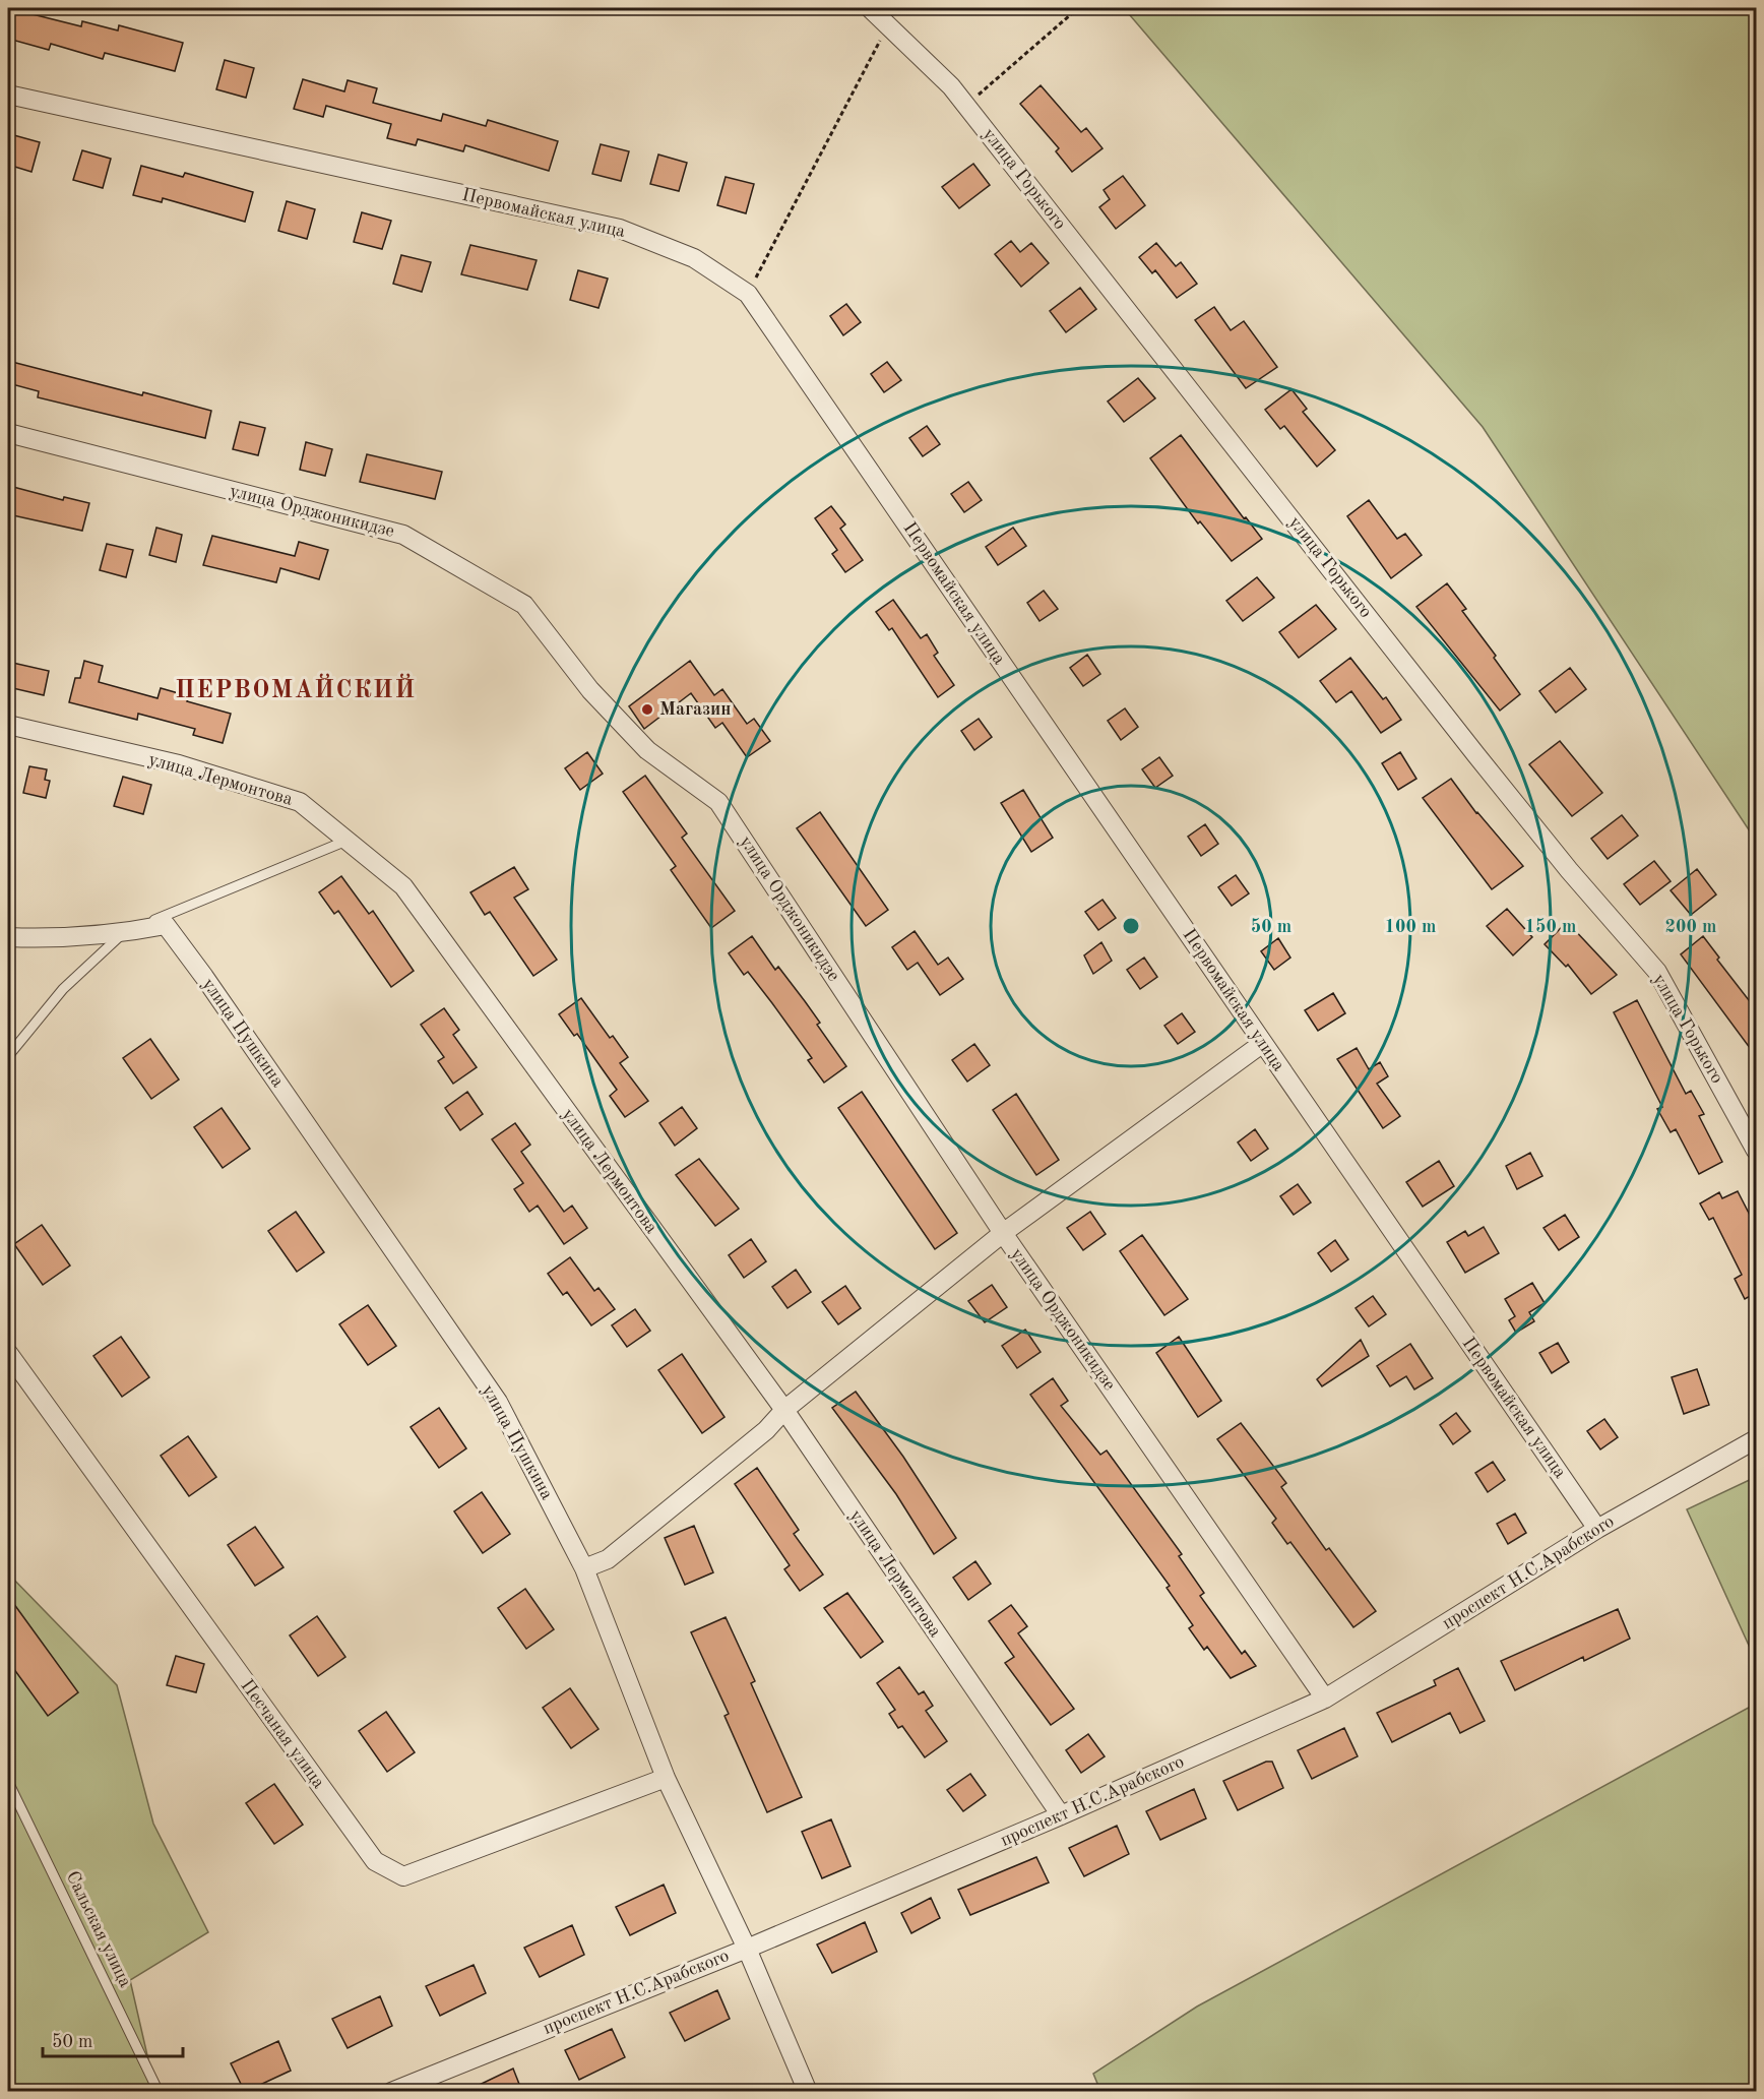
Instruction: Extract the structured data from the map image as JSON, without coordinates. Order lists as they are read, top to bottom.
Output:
{
  "streets": {
    "street": [
      "улица Горького",
      "Первомайская улица",
      "улица Орджоникидзе",
      "улица Лермонтова",
      "улица Пушкина",
      "проспект Н.С.Арабского",
      "Песчаная улица"
    ],
    "lane": ["Сальская улица"]
  },
  "crossings": [
    ["Первомайская улица", "проспект Н.С.Арабского"],
    ["улица Орджоникидзе", "проспект Н.С.Арабского"],
    ["улица Лермонтова", "проспект Н.С.Арабского"],
    ["улица Пушкина", "проспект Н.С.Арабского"],
    ["улица Пушкина", "Песчаная улица"]
  ],
  "districts": ["ПЕРВОМАЙСКИЙ"],
  "places": ["Магазин"],
  "scale_bar": "50 m",
  "rings": [
    "50 m",
    "100 m",
    "150 m",
    "200 m"
  ]
}
